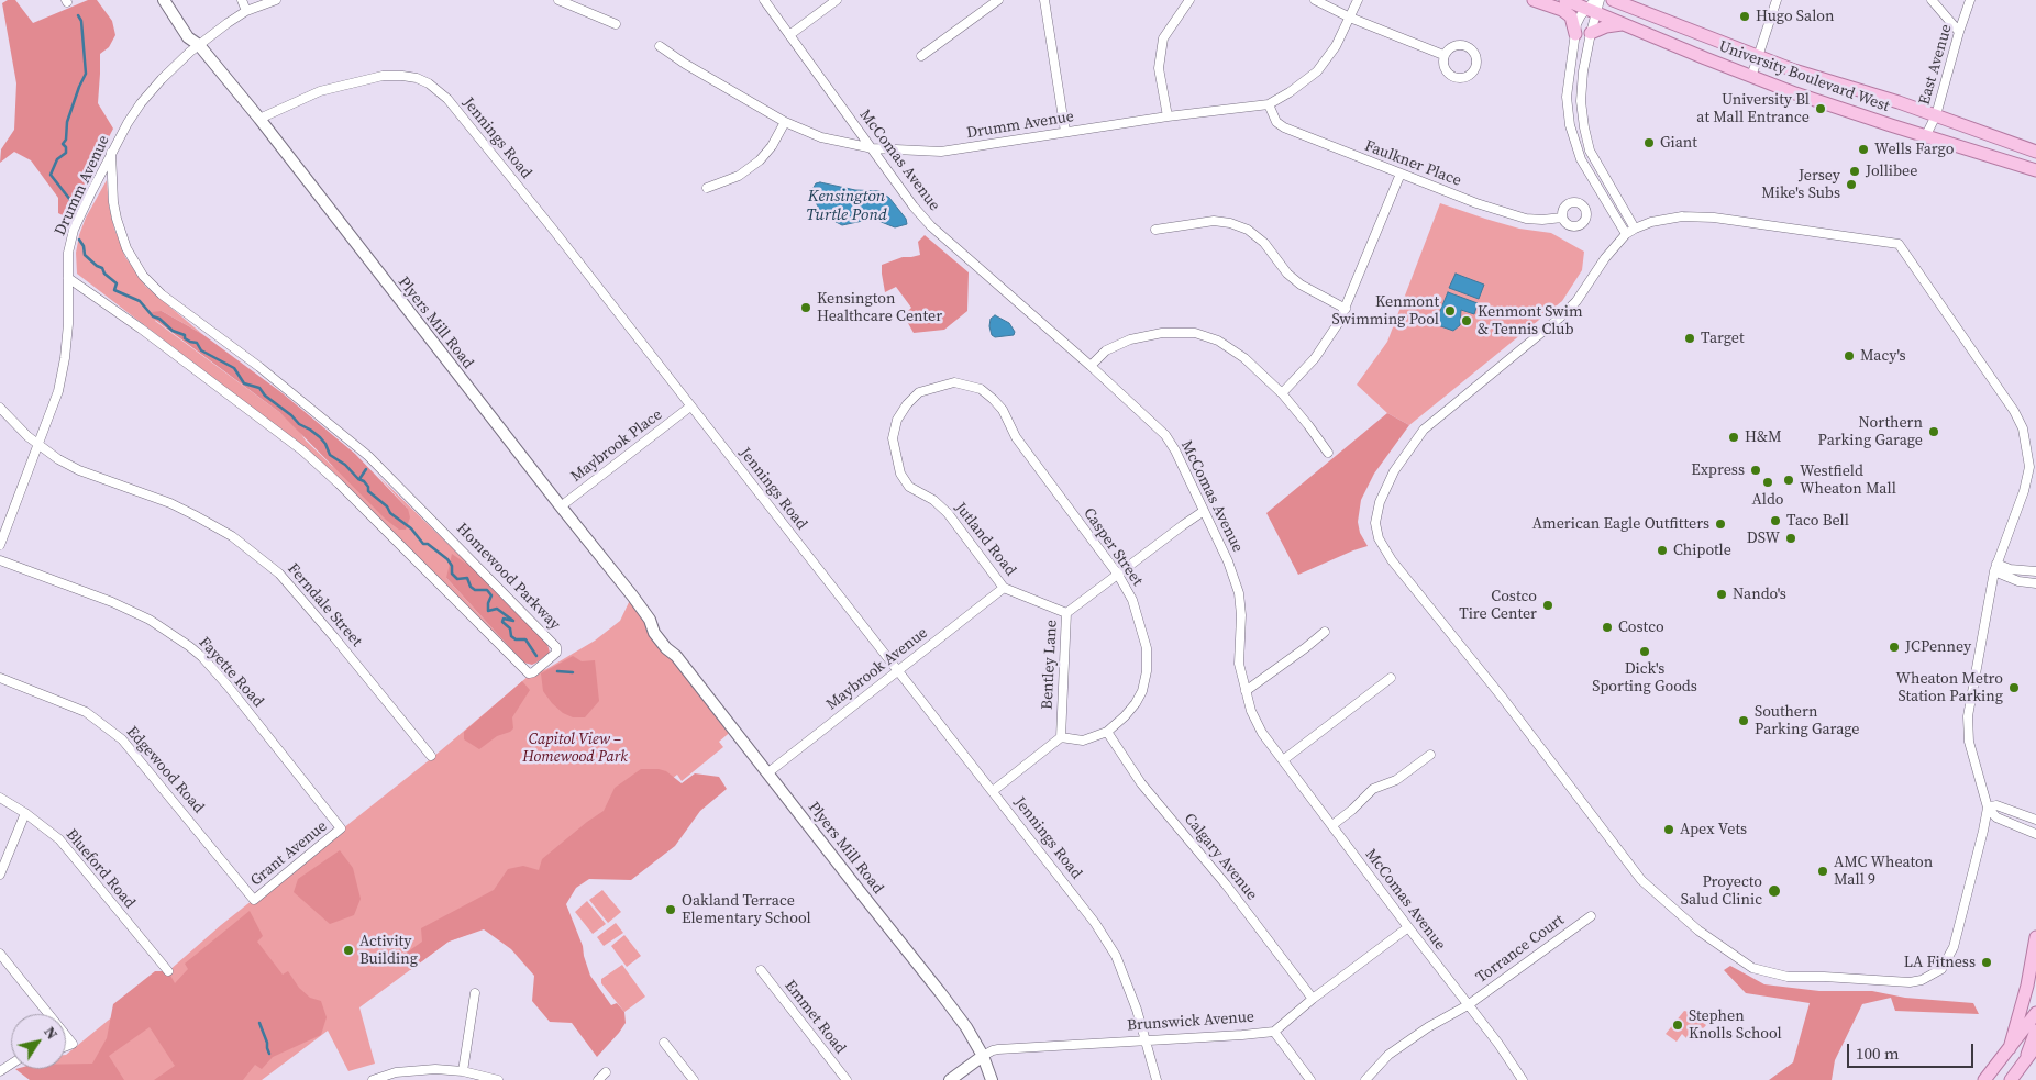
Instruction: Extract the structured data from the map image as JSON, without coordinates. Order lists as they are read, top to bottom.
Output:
{
  "streets": {
    "main road": ["University Boulevard West"],
    "street": [
      "East Avenue",
      "Drumm Avenue",
      "Jennings Road",
      "McComas Avenue",
      "Faulkner Place",
      "Plyers Mill Road",
      "Maybrook Place",
      "Jutland Road",
      "Casper Street",
      "Homewood Parkway",
      "Ferndale Street",
      "Bentley Lane",
      "Maybrook Avenue",
      "Fayette Road",
      "Edgewood Road",
      "Grant Avenue",
      "Calgary Avenue",
      "Blueford Road",
      "Torrance Court",
      "Emmet Road",
      "Brunswick Avenue"
    ]
  },
  "crossings": [
    ["East Avenue", "University Boulevard West"],
    ["Drumm Avenue", "McComas Avenue"],
    ["Drumm Avenue", "Faulkner Place"],
    ["Drumm Avenue", "Plyers Mill Road"],
    ["Drumm Avenue", "Homewood Parkway"],
    ["Drumm Avenue", "Ferndale Street"],
    ["Jennings Road", "Plyers Mill Road"],
    ["Jennings Road", "Maybrook Place"],
    ["Jennings Road", "Maybrook Avenue"],
    ["Jennings Road", "Brunswick Avenue"],
    ["McComas Avenue", "Bentley Lane"],
    ["McComas Avenue", "Torrance Court"],
    ["McComas Avenue", "Brunswick Avenue"],
    ["Plyers Mill Road", "Maybrook Place"],
    ["Plyers Mill Road", "Maybrook Avenue"],
    ["Plyers Mill Road", "Brunswick Avenue"],
    ["Jutland Road", "Casper Street"],
    ["Jutland Road", "Bentley Lane"],
    ["Jutland Road", "Maybrook Avenue"],
    ["Casper Street", "Bentley Lane"],
    ["Casper Street", "Calgary Avenue"],
    ["Fayette Road", "Grant Avenue"],
    ["Edgewood Road", "Grant Avenue"],
    ["Calgary Avenue", "Brunswick Avenue"]
  ],
  "water": ["Kensington Turtle Pond"],
  "parks": ["Capitol View – Homewood Park"],
  "places": [
    "Hugo Salon",
    "University Bl at Mall Entrance",
    "Giant",
    "Wells Fargo",
    "Jollibee",
    "Jersey Mike's Subs",
    "Kensington Healthcare Center",
    "Kenmont Swimming Pool",
    "Kenmont Swim & Tennis Club",
    "Target",
    "Macy's",
    "Northern Parking Garage",
    "H&M",
    "Express",
    "Westfield Wheaton Mall",
    "Aldo",
    "Taco Bell",
    "American Eagle Outfitters",
    "DSW",
    "Chipotle",
    "Nando's",
    "Costco Tire Center",
    "Costco",
    "JCPenney",
    "Dick's Sporting Goods",
    "Wheaton Metro Station Parking",
    "Southern Parking Garage",
    "Apex Vets",
    "AMC Wheaton Mall 9",
    "Proyecto Salud Clinic",
    "Oakland Terrace Elementary School",
    "Activity Building",
    "LA Fitness",
    "Stephen Knolls School"
  ],
  "scale_bar": "100 m",
  "north": "top right"
}
